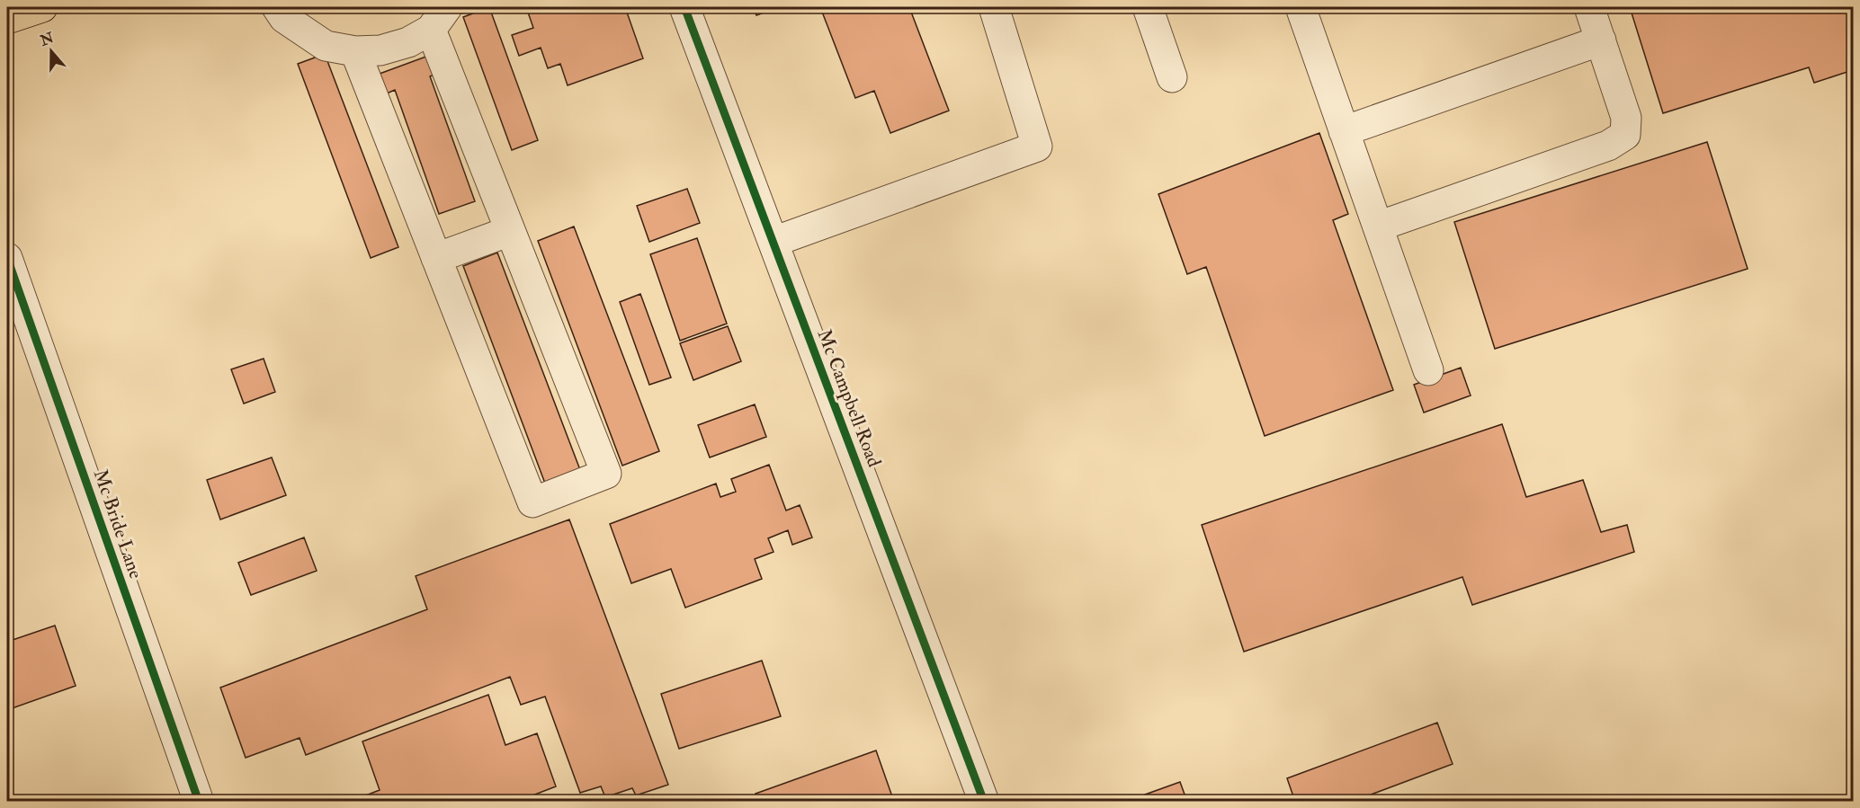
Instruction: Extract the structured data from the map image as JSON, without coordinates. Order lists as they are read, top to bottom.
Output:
{
  "streets": {
    "street": ["Mc Campbell Road", "Mc Bride Lane"]
  },
  "north": "top"
}
